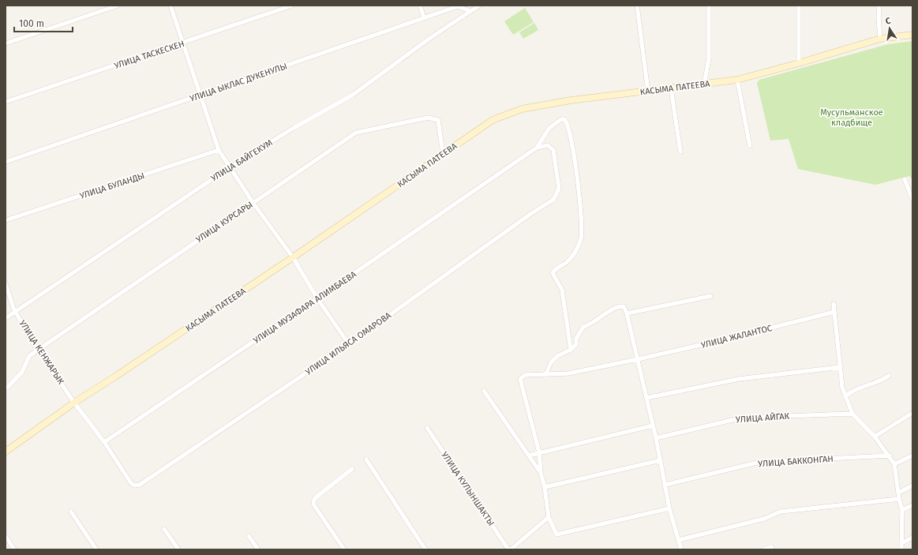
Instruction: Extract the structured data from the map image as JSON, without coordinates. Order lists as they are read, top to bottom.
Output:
{
  "streets": {
    "main road": ["КАСЫМА ПАТЕЕВА"],
    "street": [
      "УЛИЦА ТАСКЕСКЕН",
      "УЛИЦА ЫКЛАС ДУКЕНУЛЫ",
      "УЛИЦА БАЙГЕКУМ",
      "УЛИЦА БУЛАНДЫ",
      "УЛИЦА КУРСАРЫ",
      "УЛИЦА МУЗАФАРА АЛИМБАЕВА",
      "УЛИЦА ЖАЛАНТОС",
      "УЛИЦА ИЛЬЯСА ОМАРОВА",
      "УЛИЦА КЕНЖАРЫК",
      "УЛИЦА АЙГАК",
      "УЛИЦА БАККОНГАН",
      "УЛИЦА КУЛЫНШАКТЫ"
    ]
  },
  "crossings": [
    ["УЛИЦА ЫКЛАС ДУКЕНУЛЫ", "УЛИЦА БАЙГЕКУМ"],
    ["КАСЫМА ПАТЕЕВА", "УЛИЦА КУРСАРЫ"],
    ["КАСЫМА ПАТЕЕВА", "УЛИЦА КЕНЖАРЫК"],
    ["УЛИЦА БАЙГЕКУМ", "УЛИЦА КЕНЖАРЫК"],
    ["УЛИЦА КУРСАРЫ", "УЛИЦА КЕНЖАРЫК"],
    ["УЛИЦА МУЗАФАРА АЛИМБАЕВА", "УЛИЦА ИЛЬЯСА ОМАРОВА"]
  ],
  "parks": ["Мусульманское кладбище"],
  "scale_bar": "100 m",
  "north": "top"
}
